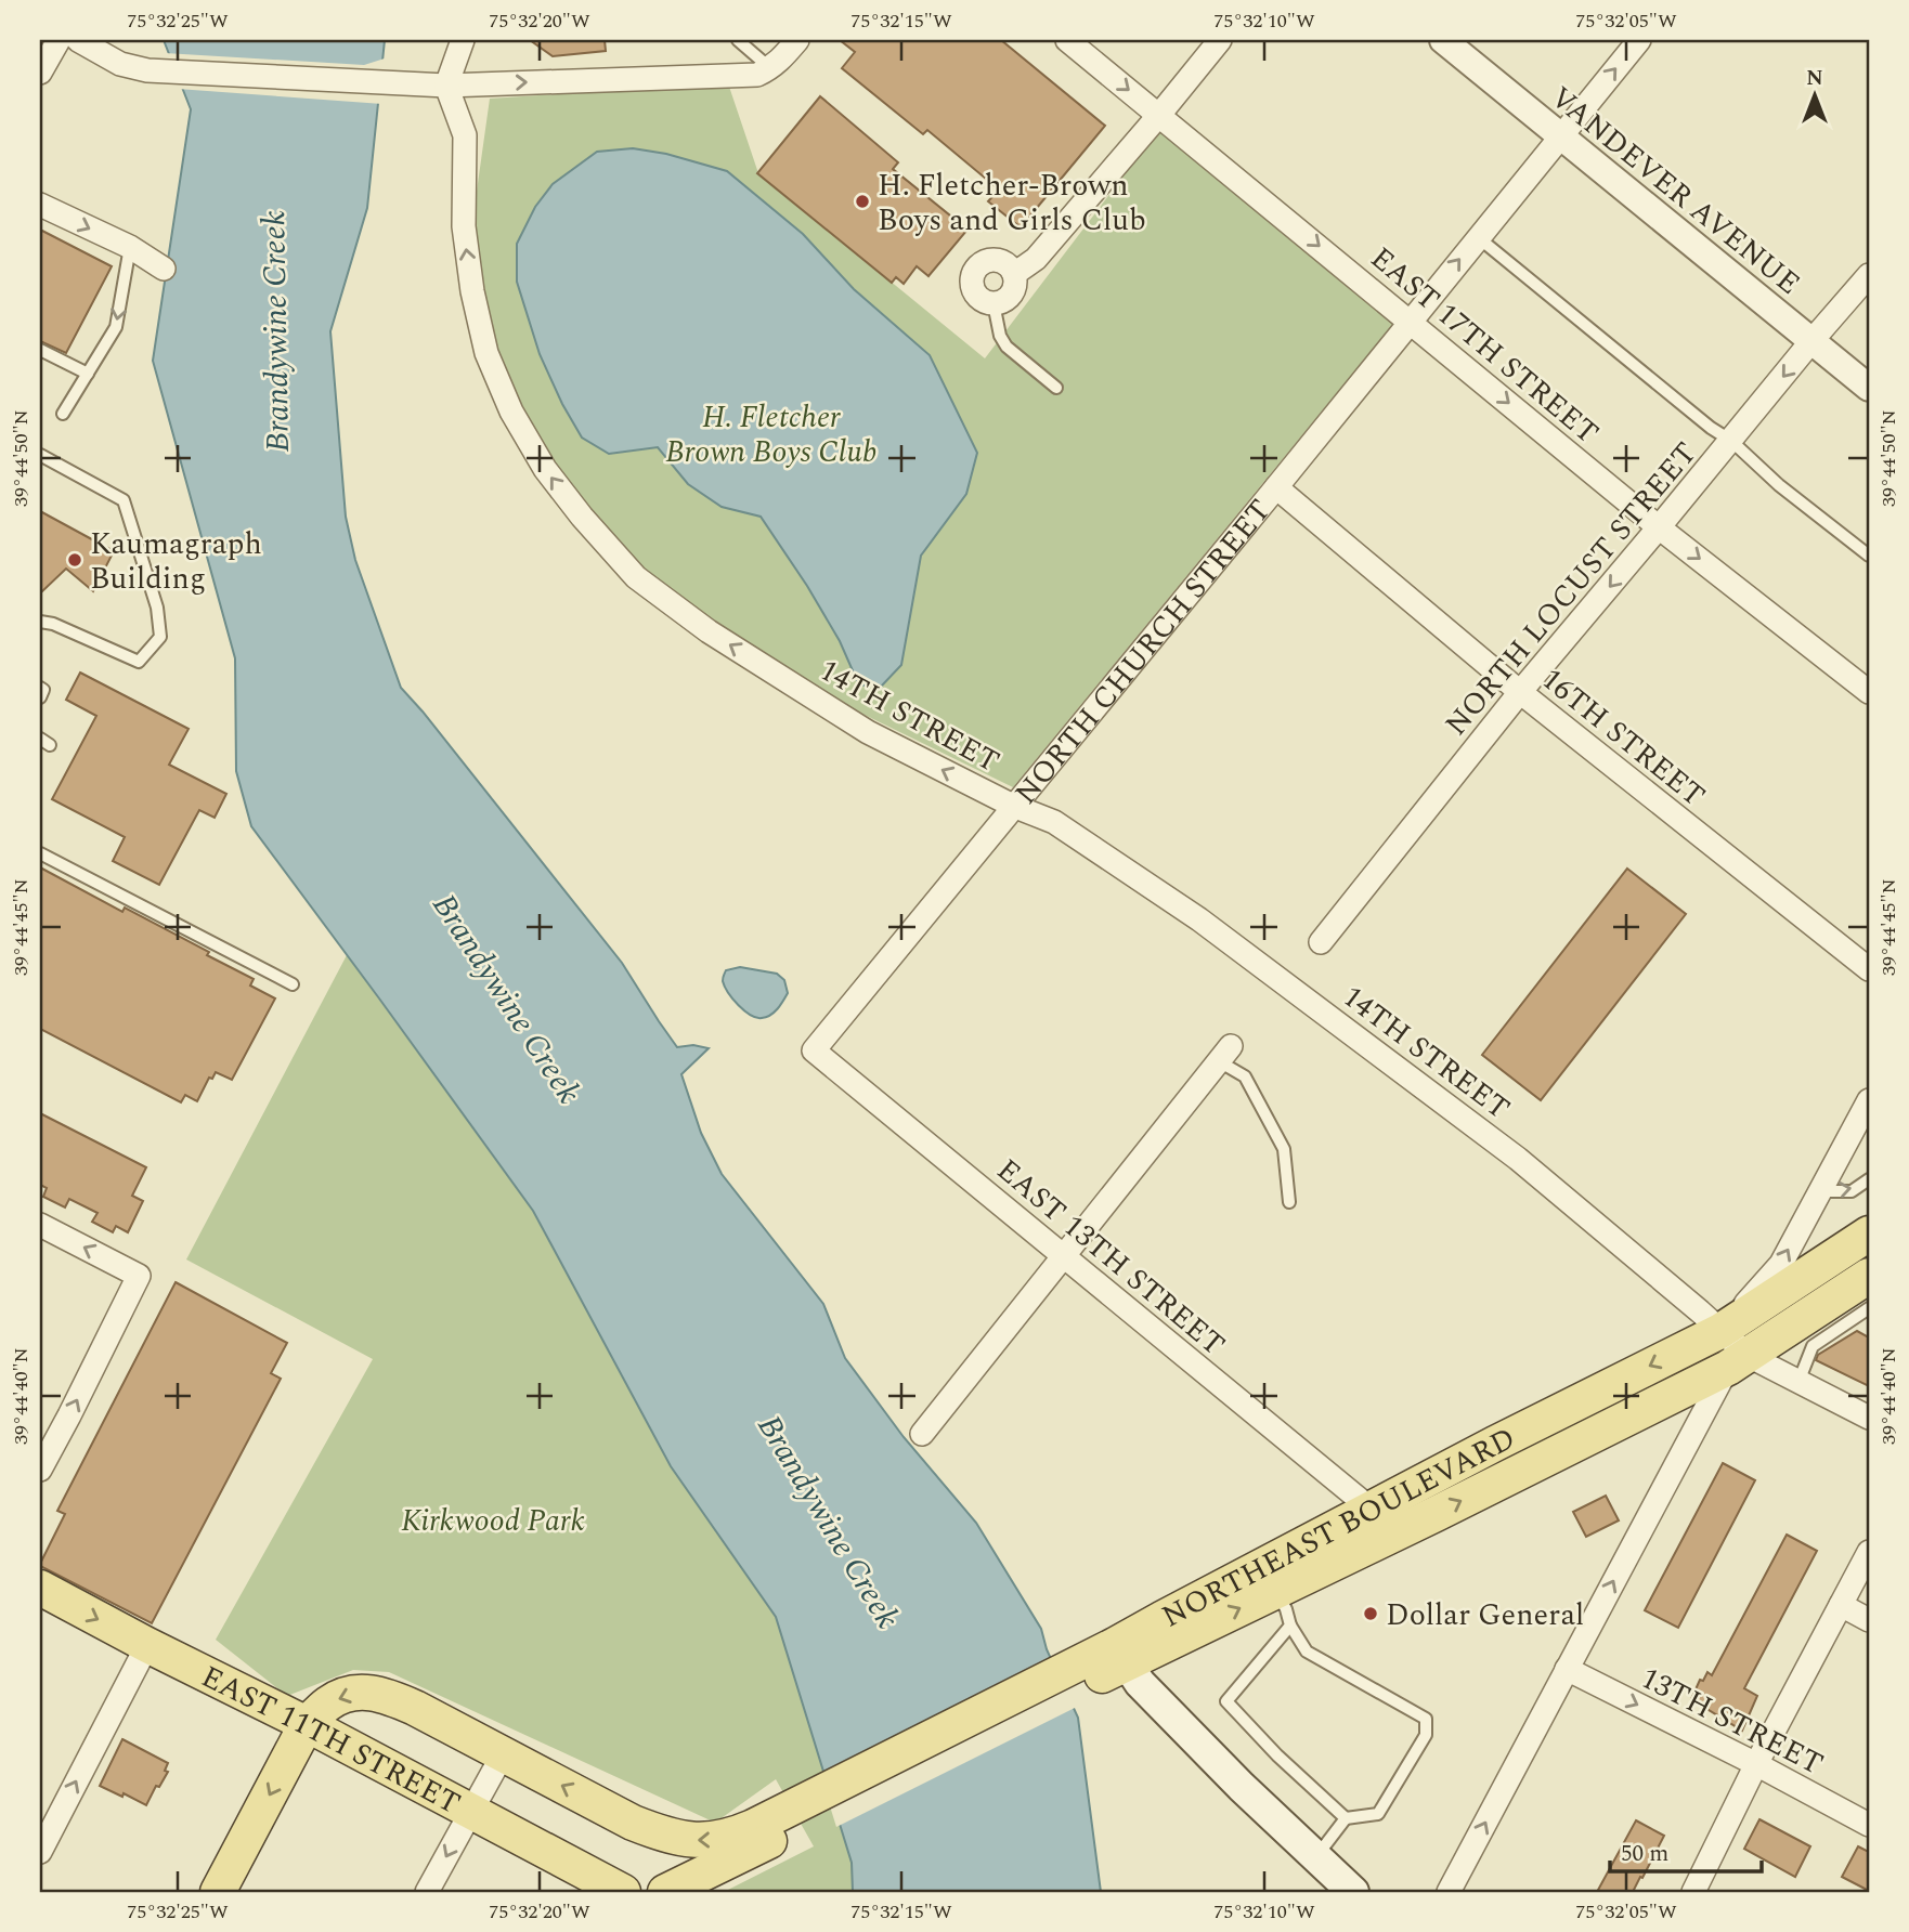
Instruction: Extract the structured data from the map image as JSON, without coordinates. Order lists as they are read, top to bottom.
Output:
{
  "streets": {
    "main road": ["NORTHEAST BOULEVARD", "EAST 11TH STREET"],
    "street": [
      "VANDEVER AVENUE",
      "EAST 17TH STREET",
      "NORTH LOCUST STREET",
      "NORTH CHURCH STREET",
      "14TH STREET",
      "16TH STREET",
      "EAST 13TH STREET",
      "13TH STREET"
    ]
  },
  "crossings": [
    ["VANDEVER AVENUE", "NORTH LOCUST STREET"],
    ["VANDEVER AVENUE", "NORTH CHURCH STREET"],
    ["EAST 17TH STREET", "NORTH LOCUST STREET"],
    ["EAST 17TH STREET", "NORTH CHURCH STREET"],
    ["NORTH LOCUST STREET", "16TH STREET"],
    ["NORTH CHURCH STREET", "14TH STREET"],
    ["NORTH CHURCH STREET", "16TH STREET"],
    ["NORTH CHURCH STREET", "EAST 13TH STREET"],
    ["14TH STREET", "NORTHEAST BOULEVARD"],
    ["EAST 13TH STREET", "NORTHEAST BOULEVARD"]
  ],
  "one_way": [
    "EAST 17TH STREET",
    "NORTH LOCUST STREET",
    "14TH STREET",
    "13TH STREET"
  ],
  "water": ["Brandywine Creek"],
  "parks": ["H. Fletcher Brown Boys Club", "Kirkwood Park"],
  "places": ["H. Fletcher-Brown Boys and Girls Club", "Kaumagraph Building", "Dollar General"],
  "scale_bar": "50 m",
  "north": "top",
  "coordinates": [
    "75°32'25\"W",
    "75°32'20\"W",
    "75°32'15\"W",
    "75°32'10\"W",
    "75°32'05\"W",
    "39°44'50\"N",
    "39°44'45\"N",
    "39°44'40\"N"
  ]
}
